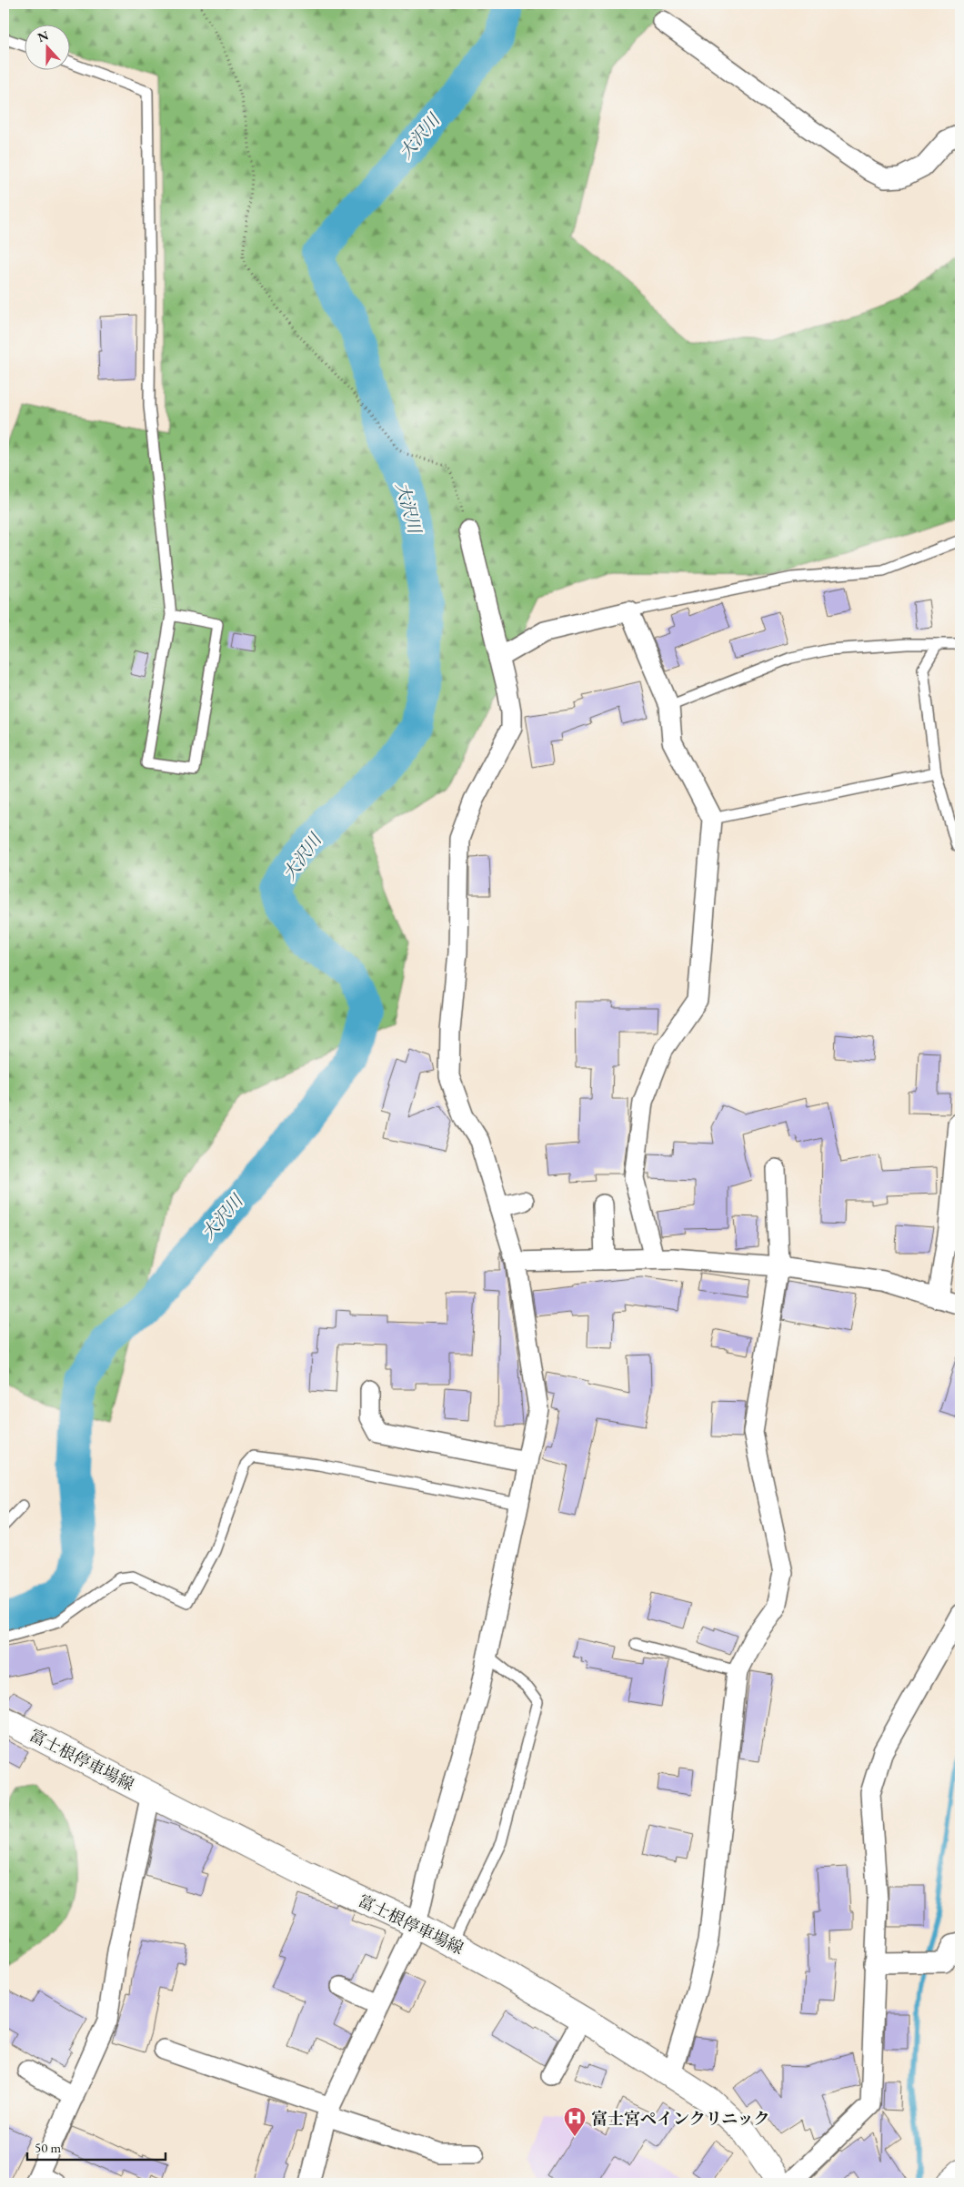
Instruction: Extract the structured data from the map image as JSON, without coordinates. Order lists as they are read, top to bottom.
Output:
{
  "streets": {
    "main road": ["富士根停車場線"]
  },
  "water": ["大沢川"],
  "places": {
    "hospital": ["富士宮ペインクリニック"]
  },
  "scale_bar": "50 m",
  "north": "top"
}
